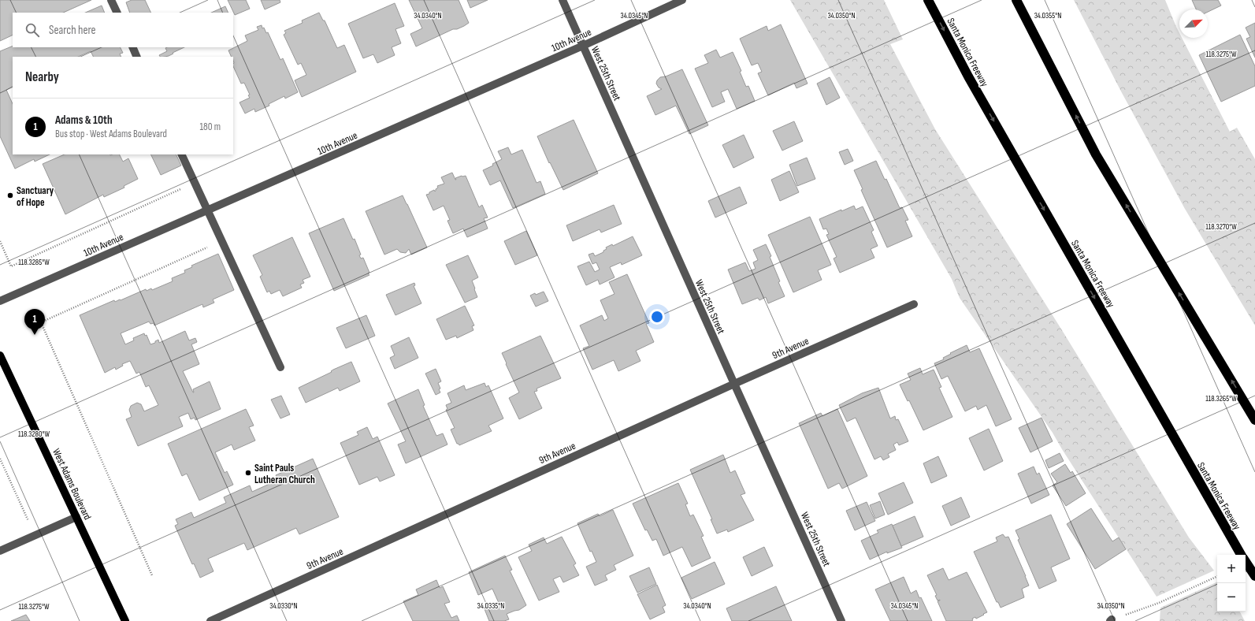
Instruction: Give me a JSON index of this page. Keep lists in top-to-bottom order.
{
  "streets": {
    "highway": ["Santa Monica Freeway"],
    "main road": ["West Adams Boulevard"],
    "street": ["10th Avenue", "West 25th Street", "9th Avenue"]
  },
  "crossings": [
    ["10th Avenue", "West 25th Street"],
    ["West 25th Street", "9th Avenue"]
  ],
  "places": ["Sanctuary of Hope", "Saint Pauls Lutheran Church"],
  "north": "top right",
  "page": {
    "search": "Search here",
    "heading": "Nearby",
    "list": [
      {
        "mark": "1",
        "name": "Adams & 10th",
        "note": "Bus stop · West Adams Boulevard",
        "value": "180 m"
      }
    ],
    "pins": "1",
    "map_buttons": ["+", "−"]
  },
  "coordinates": [
    "34.0340°N",
    "34.0345°N",
    "34.0350°N",
    "34.0355°N",
    "118.3275°W",
    "118.3270°W",
    "118.3285°W",
    "118.3265°W",
    "118.3280°W",
    "34.0330°N",
    "34.0335°N"
  ]
}
